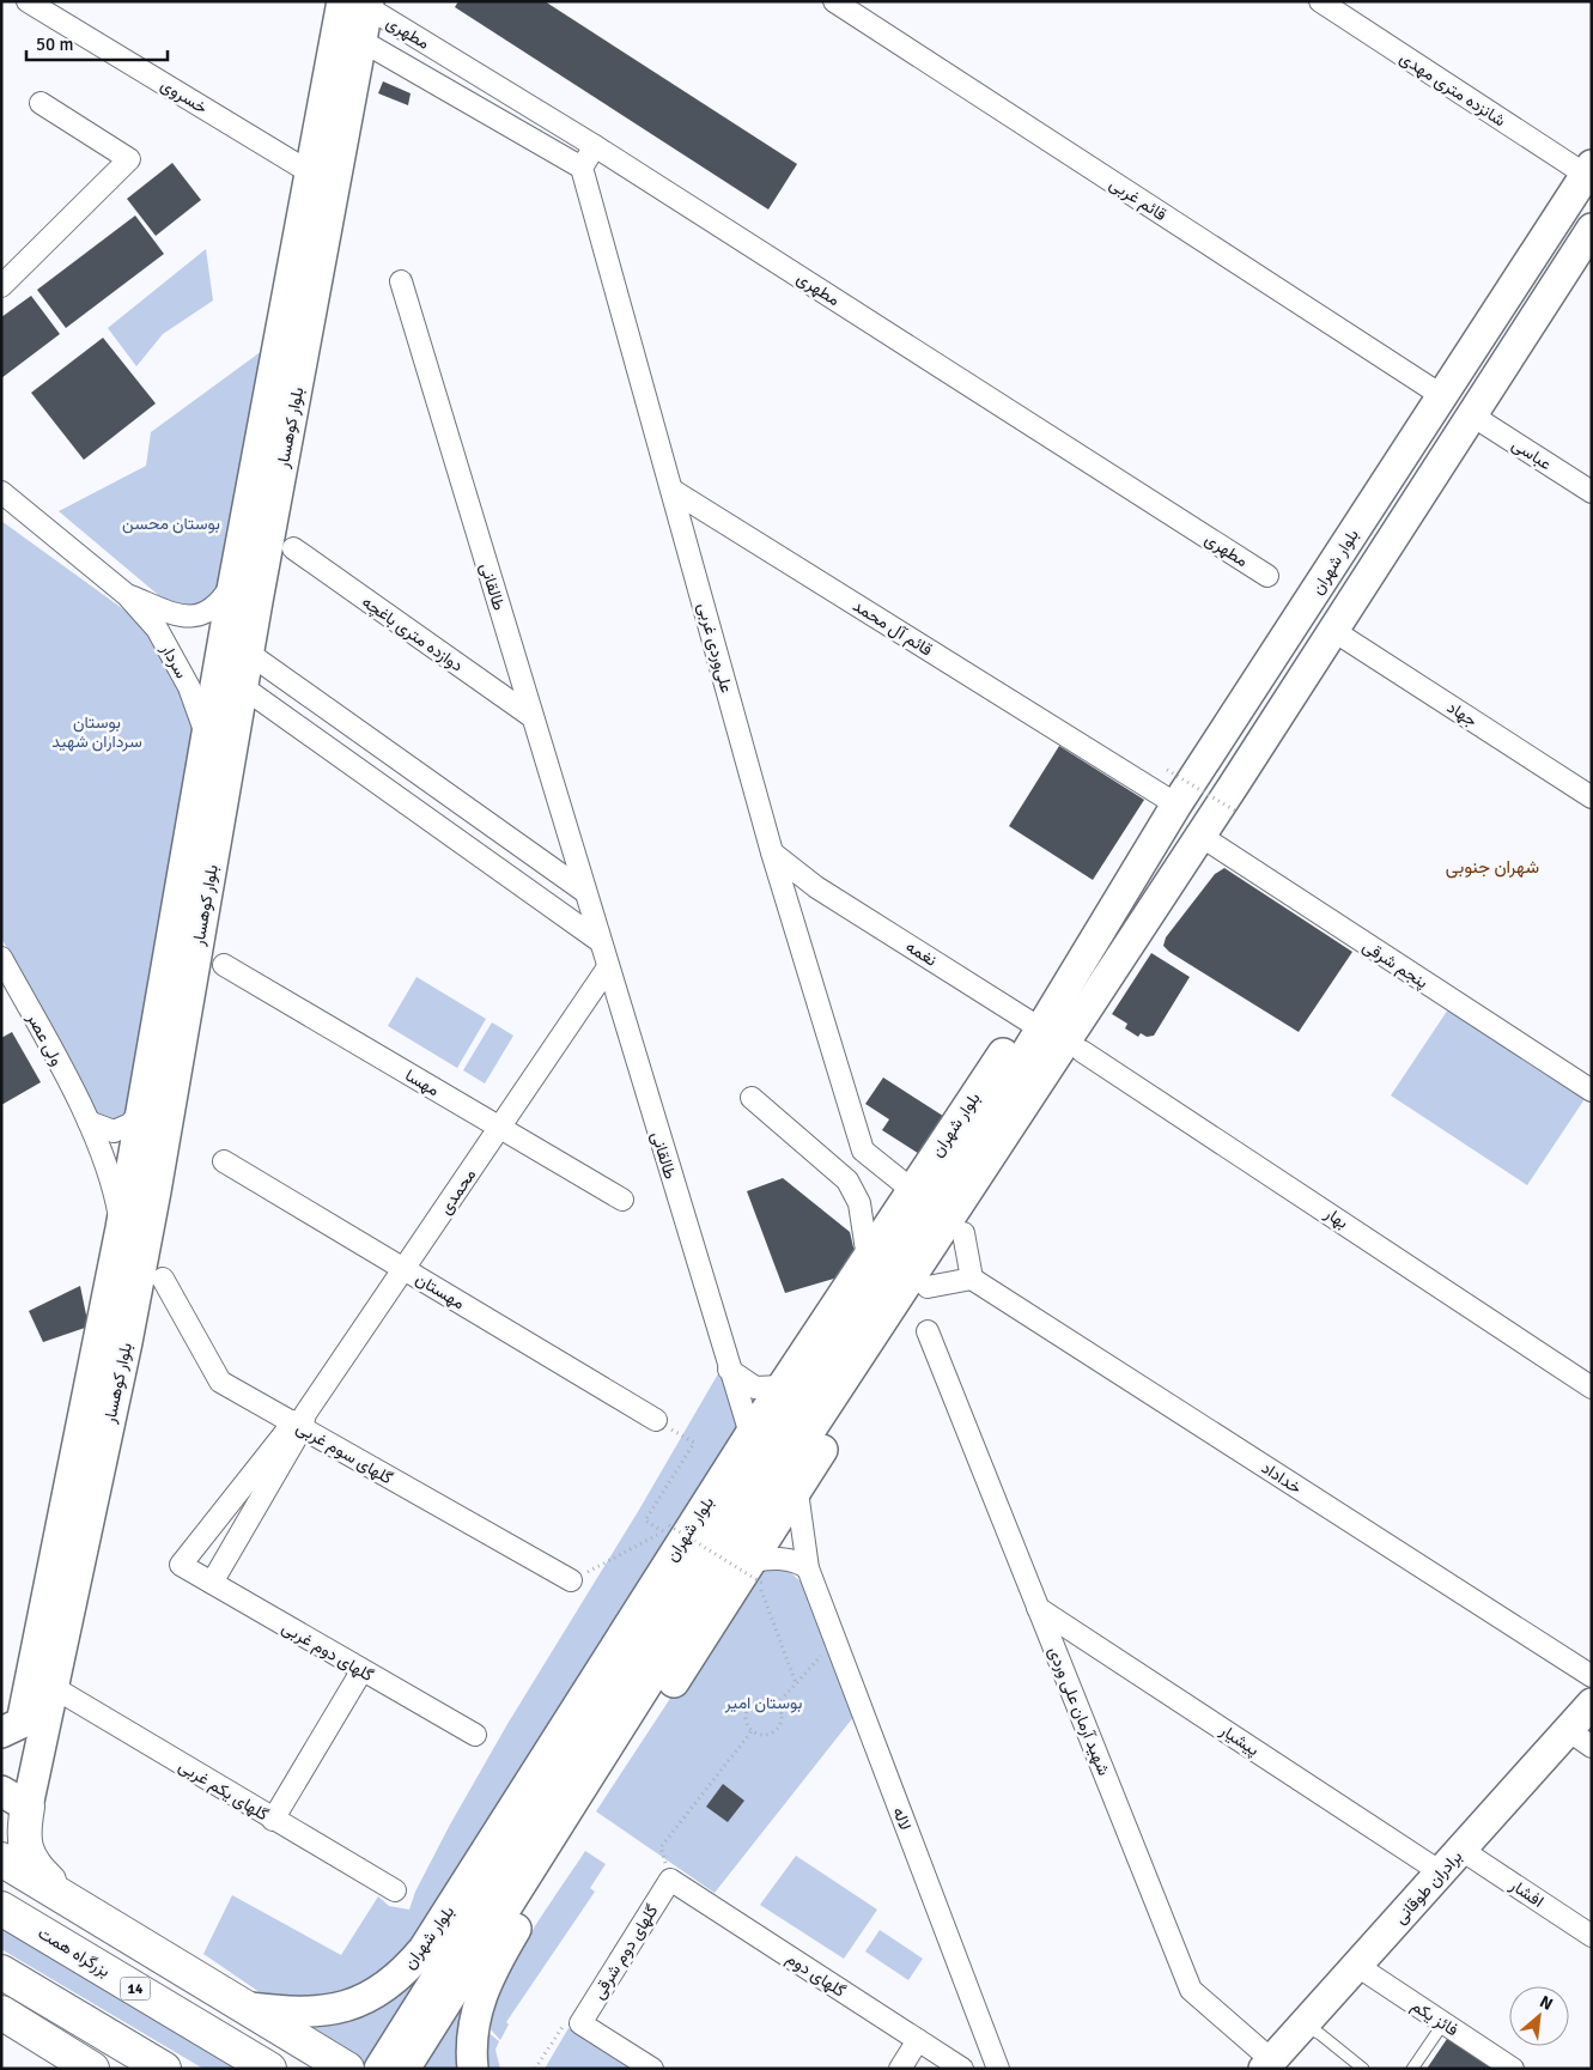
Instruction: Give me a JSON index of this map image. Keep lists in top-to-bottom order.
{
  "streets": {
    "highway": ["بزرگراه همت", "14"],
    "main road": ["بلوار کوهسار", "بلوار شهران", "برادران طوقانی"],
    "street": [
      "مطهری",
      "شانزده متری مهدی",
      "خسروی",
      "قائم غربی",
      "عباسی",
      "طالقانی",
      "قائم آل محمد",
      "دوازده متری باغچه",
      "علی‌وردی غربی",
      "سردار",
      "جهاد",
      "نغمه",
      "پنجم شرقی",
      "ولی عصر",
      "مهسا",
      "محمدی",
      "بهار",
      "مهستان",
      "گلهای سوم غربی",
      "خداداد",
      "گلهای دوم غربی",
      "شهید آرمان علی وردی",
      "پیشیار",
      "گلهای یکم غربی",
      "لاله",
      "افشار",
      "گلهای دوم شرقی",
      "گلهای دوم",
      "فائز یکم"
    ]
  },
  "crossings": [
    ["مطهری", "بلوار کوهسار"],
    ["مطهری", "علی‌وردی غربی"],
    ["شانزده متری مهدی", "بلوار شهران"],
    ["خسروی", "بلوار کوهسار"],
    ["قائم غربی", "بلوار شهران"],
    ["بلوار کوهسار", "سردار"],
    ["بلوار کوهسار", "ولی عصر"],
    ["بلوار کوهسار", "گلهای یکم غربی"],
    ["بلوار شهران", "طالقانی"],
    ["بلوار شهران", "قائم آل محمد"],
    ["بلوار شهران", "نغمه"],
    ["طالقانی", "دوازده متری باغچه"],
    ["طالقانی", "محمدی"],
    ["قائم آل محمد", "علی‌وردی غربی"],
    ["علی‌وردی غربی", "نغمه"],
    ["مهسا", "محمدی"],
    ["محمدی", "مهستان"],
    ["محمدی", "گلهای سوم غربی"],
    ["محمدی", "گلهای دوم غربی"],
    ["گلهای سوم غربی", "گلهای دوم غربی"],
    ["شهید آرمان علی وردی", "پیشیار"],
    ["شهید آرمان علی وردی", "برادران طوقانی"],
    ["پیشیار", "برادران طوقانی"],
    ["برادران طوقانی", "افشار"],
    ["برادران طوقانی", "فائز یکم"],
    ["گلهای دوم شرقی", "گلهای دوم"]
  ],
  "districts": ["شهران جنوبی"],
  "parks": ["بوستان محسن", "بوستان سرداران شهید", "بوستان امیر"],
  "scale_bar": "50 m",
  "north": "top right"
}
